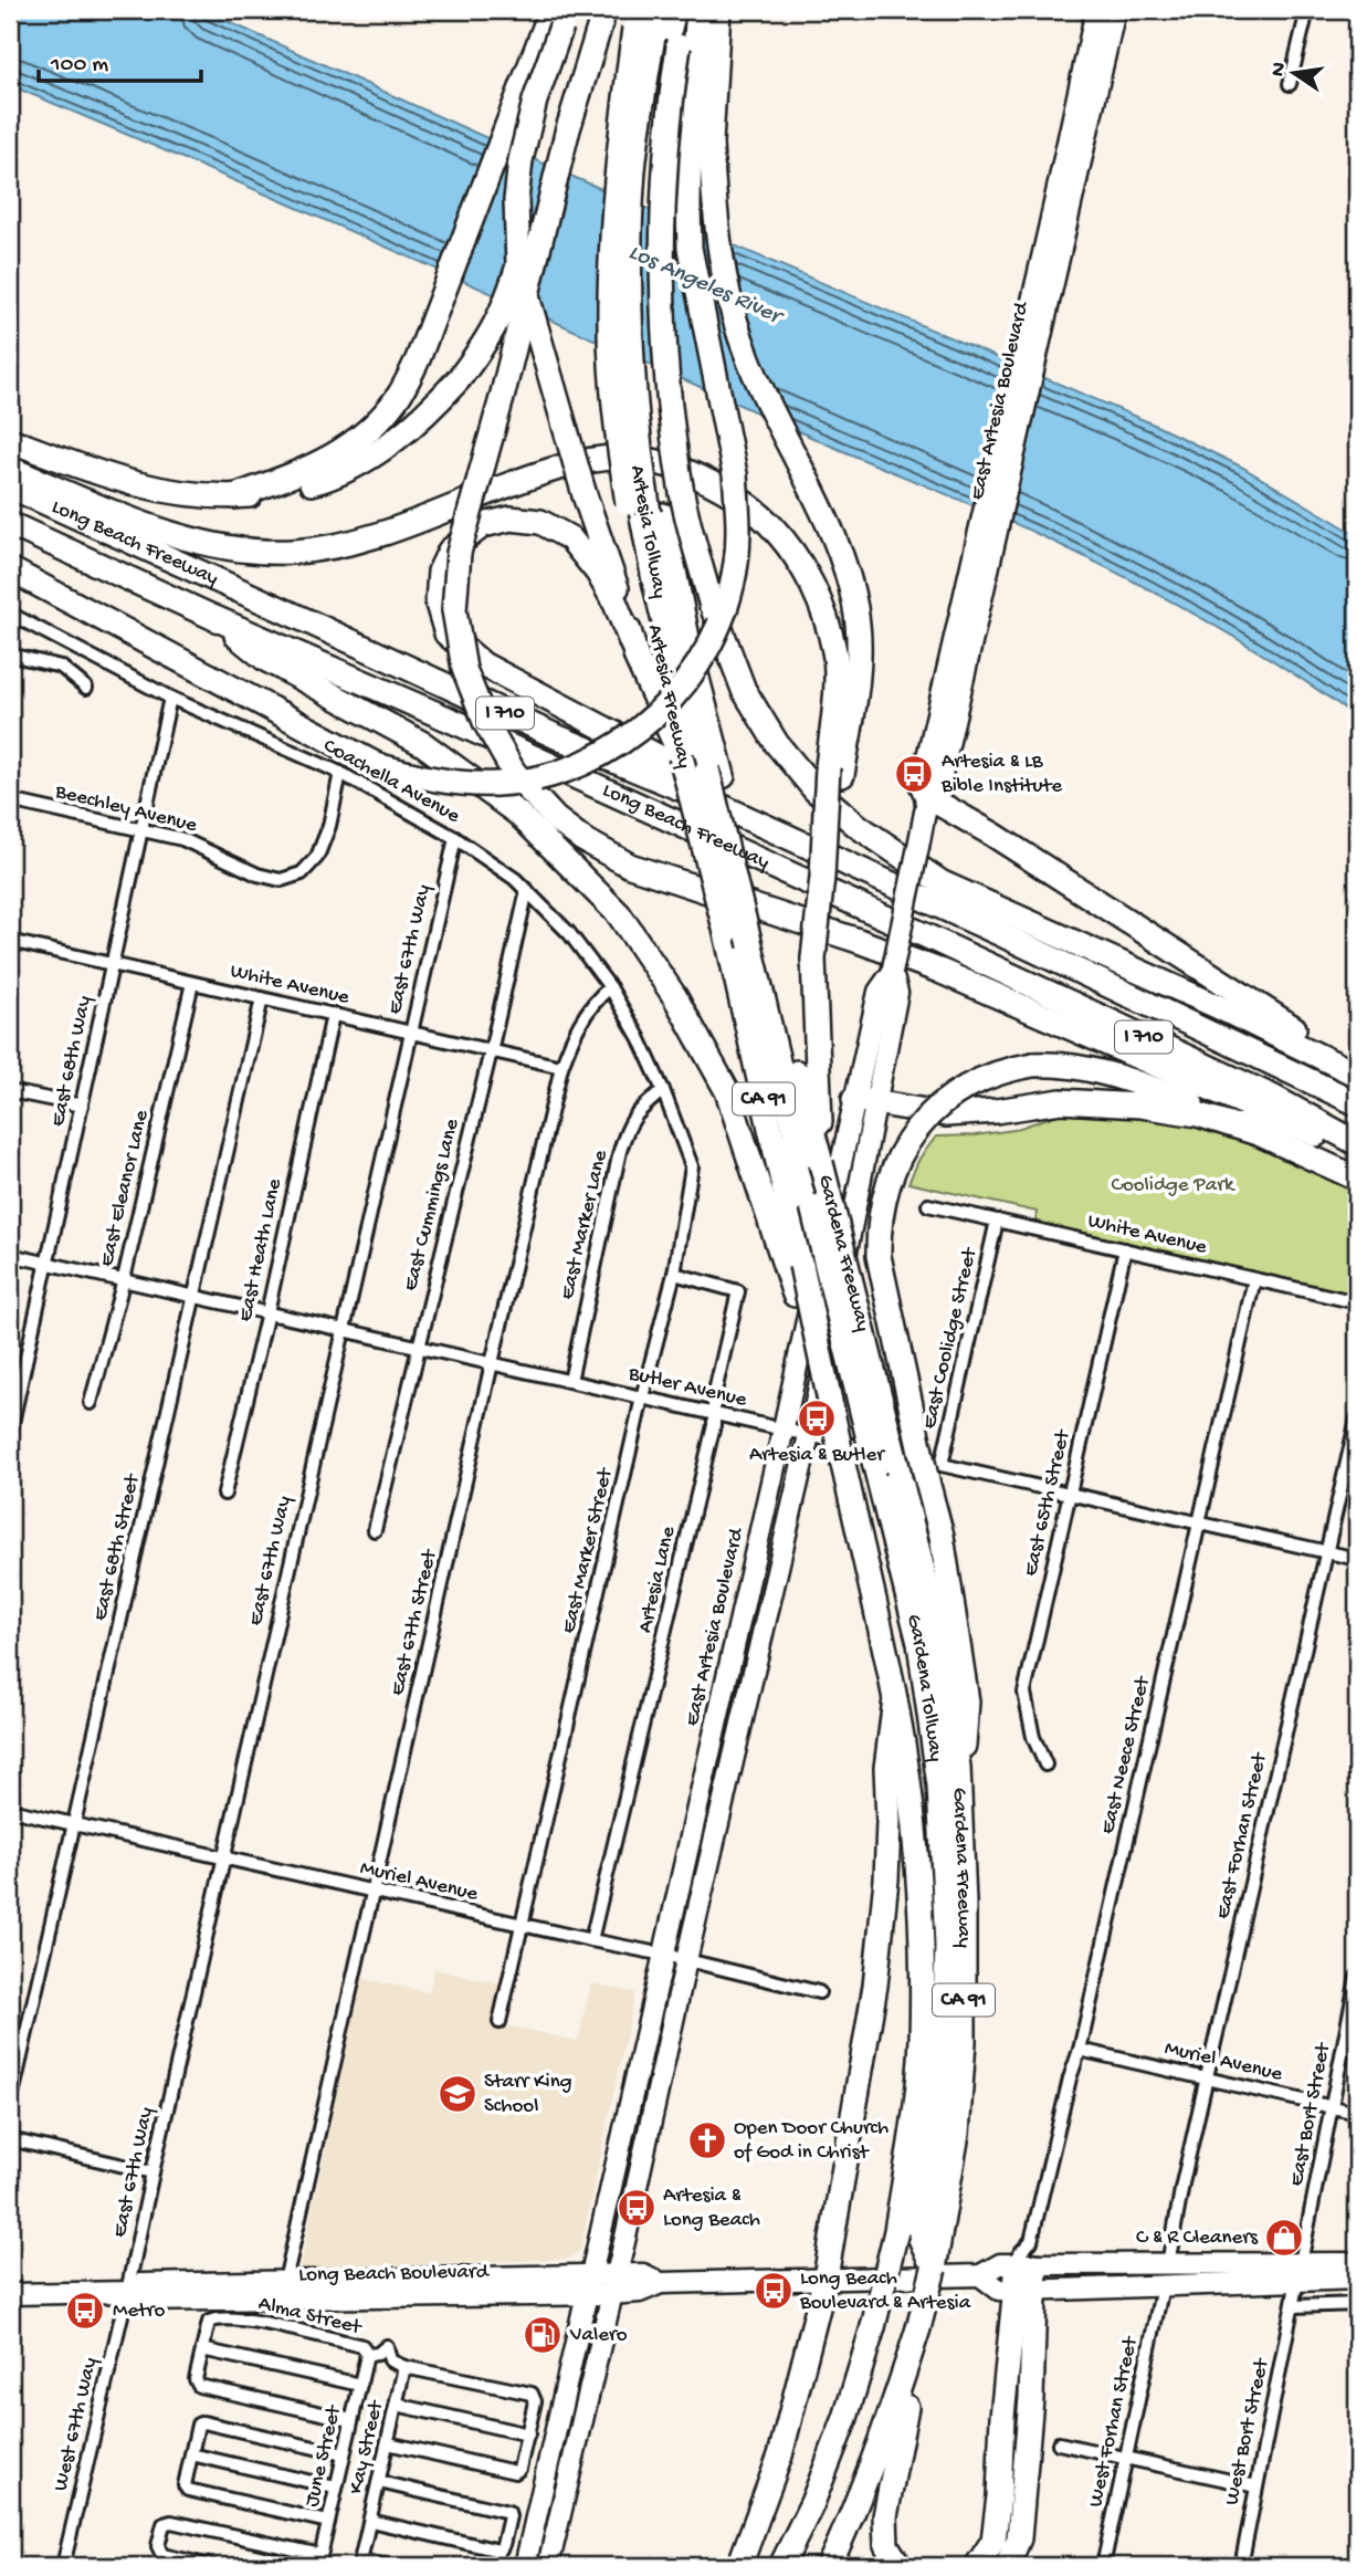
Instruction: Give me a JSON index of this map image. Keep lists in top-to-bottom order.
{
  "streets": {
    "highway": [
      "Long Beach Freeway",
      "Artesia Freeway",
      "I 710",
      "CA 91",
      "Gardena Freeway",
      "Gardena Tollway"
    ],
    "main road": ["East Artesia Boulevard", "Long Beach Boulevard"],
    "street": [
      "Coachella Avenue",
      "Beechley Avenue",
      "East 67th Way",
      "White Avenue",
      "East 68th Way",
      "East Eleanor Lane",
      "East Cummings Lane",
      "East Marker Lane",
      "East Heath Lane",
      "East Coolidge Street",
      "Butler Avenue",
      "East 65th Street",
      "East 68th Street",
      "East Marker Street",
      "Artesia Lane",
      "East 67th Street",
      "East Neece Street",
      "East Forhan Street",
      "Muriel Avenue",
      "East Bort Street",
      "Alma Street",
      "West Forhan Street",
      "West 67th Way",
      "West Bort Street",
      "Kay Street",
      "June Street"
    ]
  },
  "crossings": [
    ["East Artesia Boulevard", "Butler Avenue"],
    ["East Artesia Boulevard", "Muriel Avenue"],
    ["East Artesia Boulevard", "Long Beach Boulevard"],
    ["Artesia Freeway", "Gardena Freeway"],
    ["Artesia Freeway", "Gardena Tollway"],
    ["Coachella Avenue", "Beechley Avenue"],
    ["Coachella Avenue", "East 67th Way"],
    ["Coachella Avenue", "East 68th Way"],
    ["Coachella Avenue", "East Cummings Lane"],
    ["Coachella Avenue", "East Marker Lane"],
    ["Coachella Avenue", "East Marker Street"],
    ["Coachella Avenue", "East 67th Street"],
    ["Beechley Avenue", "East 68th Way"],
    ["East 67th Way", "White Avenue"],
    ["East 67th Way", "Butler Avenue"],
    ["East 67th Way", "Muriel Avenue"],
    ["East 67th Way", "Long Beach Boulevard"],
    ["East 67th Way", "West 67th Way"],
    ["White Avenue", "East 68th Way"],
    ["White Avenue", "East Eleanor Lane"],
    ["White Avenue", "East Cummings Lane"],
    ["White Avenue", "East Heath Lane"],
    ["White Avenue", "East Coolidge Street"],
    ["White Avenue", "East 65th Street"],
    ["White Avenue", "East 68th Street"],
    ["White Avenue", "East 67th Street"],
    ["White Avenue", "East Neece Street"],
    ["East 68th Way", "Butler Avenue"],
    ["East Eleanor Lane", "Butler Avenue"],
    ["East Cummings Lane", "Butler Avenue"],
    ["East Marker Lane", "Butler Avenue"],
    ["East Marker Lane", "East Marker Street"],
    ["East Heath Lane", "Butler Avenue"],
    ["Gardena Freeway", "Gardena Tollway"],
    ["East Coolidge Street", "Butler Avenue"],
    ["Butler Avenue", "East 65th Street"],
    ["Butler Avenue", "East 68th Street"],
    ["Butler Avenue", "East Marker Street"],
    ["Butler Avenue", "Artesia Lane"],
    ["Butler Avenue", "East 67th Street"],
    ["Butler Avenue", "East Neece Street"],
    ["Butler Avenue", "East Forhan Street"],
    ["East 68th Street", "Muriel Avenue"],
    ["East Marker Street", "Artesia Lane"],
    ["East Marker Street", "Muriel Avenue"],
    ["Artesia Lane", "Muriel Avenue"],
    ["East 67th Street", "Muriel Avenue"],
    ["East 67th Street", "Long Beach Boulevard"],
    ["East Neece Street", "Muriel Avenue"],
    ["East Neece Street", "Long Beach Boulevard"],
    ["East Forhan Street", "Muriel Avenue"],
    ["East Forhan Street", "Long Beach Boulevard"],
    ["Muriel Avenue", "East Bort Street"],
    ["East Bort Street", "Long Beach Boulevard"],
    ["East Bort Street", "West Bort Street"],
    ["Long Beach Boulevard", "West Forhan Street"],
    ["Long Beach Boulevard", "West 67th Way"],
    ["Alma Street", "Kay Street"],
    ["Alma Street", "June Street"]
  ],
  "water": ["Los Angeles River"],
  "parks": ["Coolidge Park"],
  "places": {
    "bus stop": [
      "Artesia & LB Bible Institute",
      "Artesia & Butler",
      "Artesia & Long Beach",
      "Long Beach Boulevard & Artesia",
      "Metro"
    ],
    "school or university": ["Starr King School"],
    "church": ["Open Door Church of God in Christ"],
    "shop": ["C & R Cleaners"],
    "fuel station": ["Valero"]
  },
  "scale_bar": "100 m",
  "north": "left"
}
